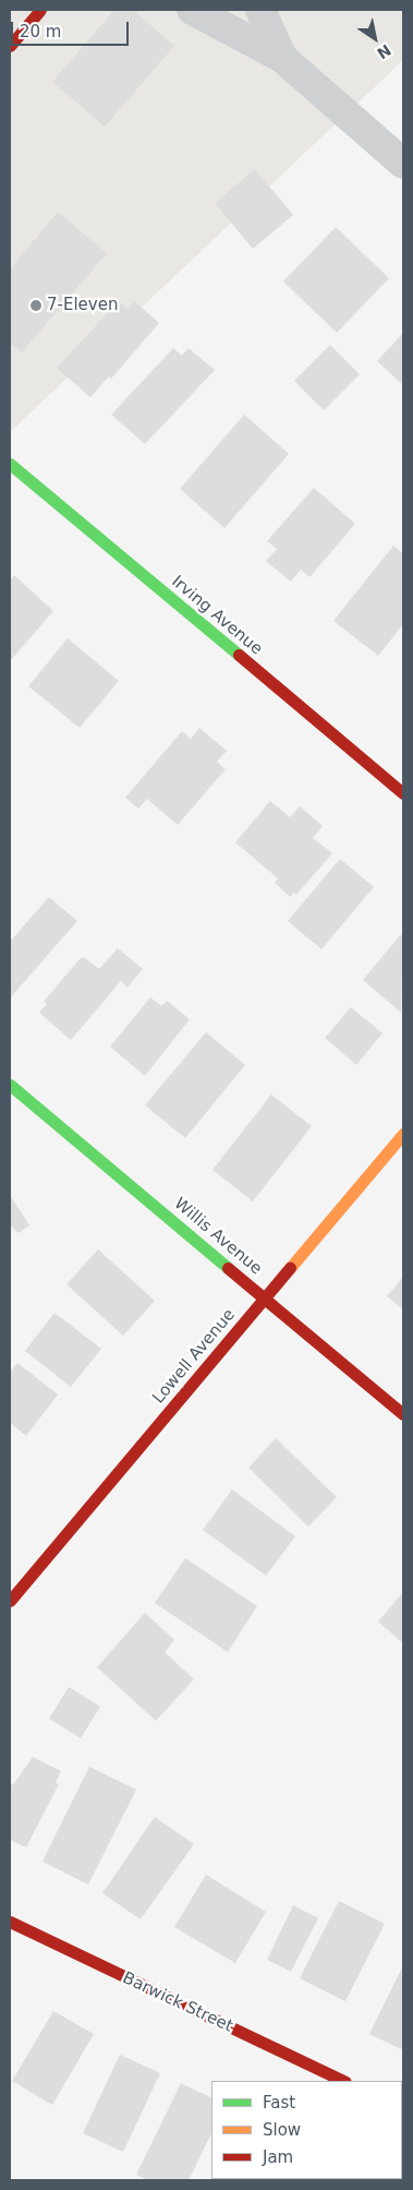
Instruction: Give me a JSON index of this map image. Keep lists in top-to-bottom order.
{
  "streets": {
    "street": [
      "Irving Avenue",
      "Willis Avenue",
      "Lowell Avenue",
      "Barwick Street"
    ]
  },
  "crossings": [
    ["Willis Avenue", "Lowell Avenue"]
  ],
  "places": ["7-Eleven"],
  "legend": ["Fast", "Slow", "Jam"],
  "scale_bar": "20 m",
  "north": "bottom right"
}
